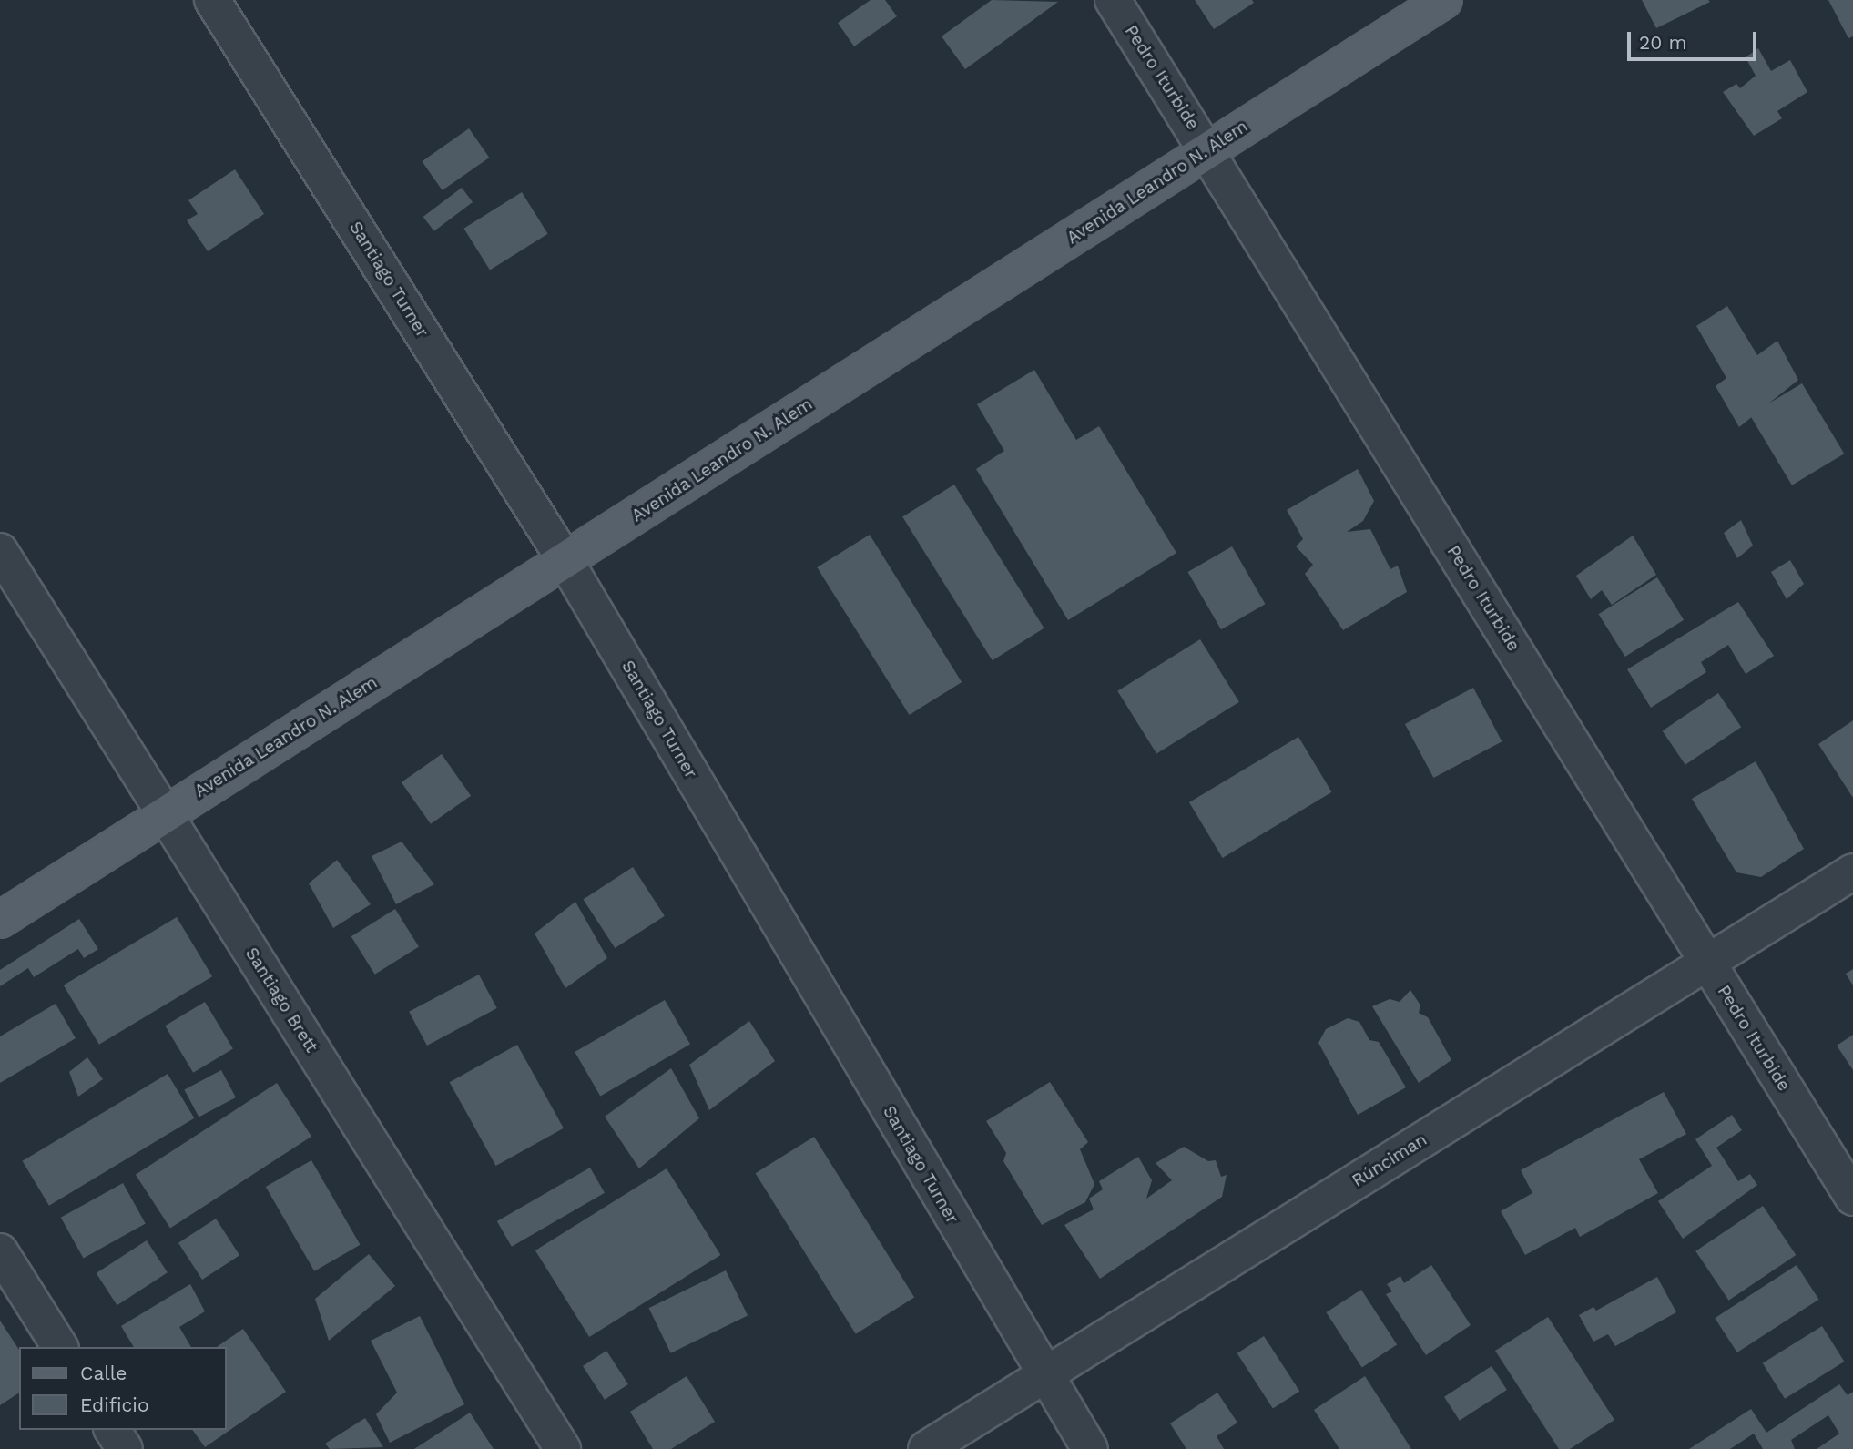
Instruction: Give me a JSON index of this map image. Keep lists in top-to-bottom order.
{
  "streets": {
    "main road": ["Avenida Leandro N. Alem"],
    "street": [
      "Pedro Iturbide",
      "Santiago Turner",
      "Santiago Brett",
      "Rúnciman"
    ]
  },
  "crossings": [
    ["Pedro Iturbide", "Avenida Leandro N. Alem"],
    ["Pedro Iturbide", "Rúnciman"],
    ["Avenida Leandro N. Alem", "Santiago Turner"],
    ["Avenida Leandro N. Alem", "Santiago Brett"],
    ["Santiago Turner", "Rúnciman"]
  ],
  "legend": ["Calle", "Edificio"],
  "scale_bar": "20 m"
}
